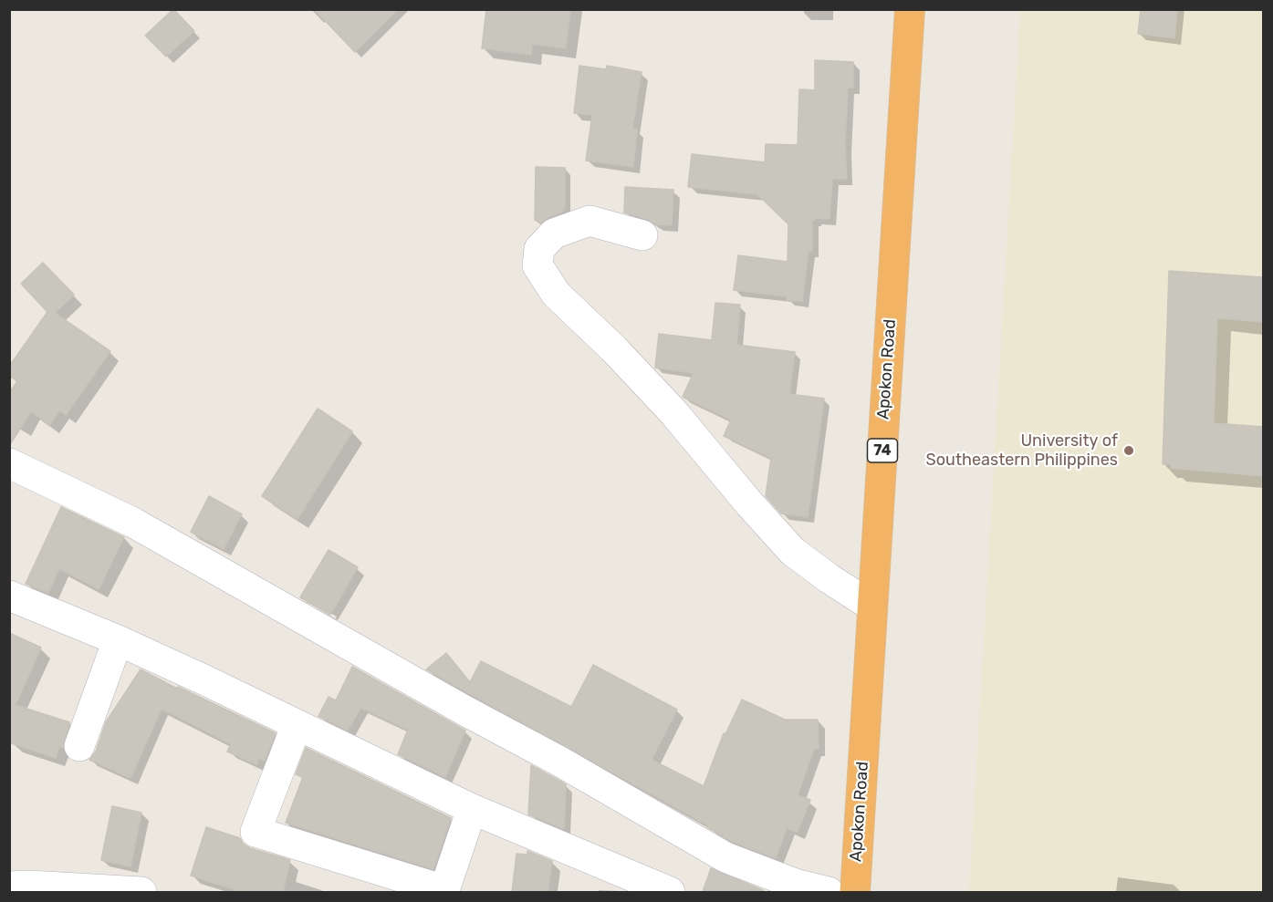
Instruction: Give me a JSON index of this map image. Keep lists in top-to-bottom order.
{
  "streets": {
    "highway": ["Apokon Road", "74"]
  },
  "places": ["University of Southeastern Philippines"]
}
